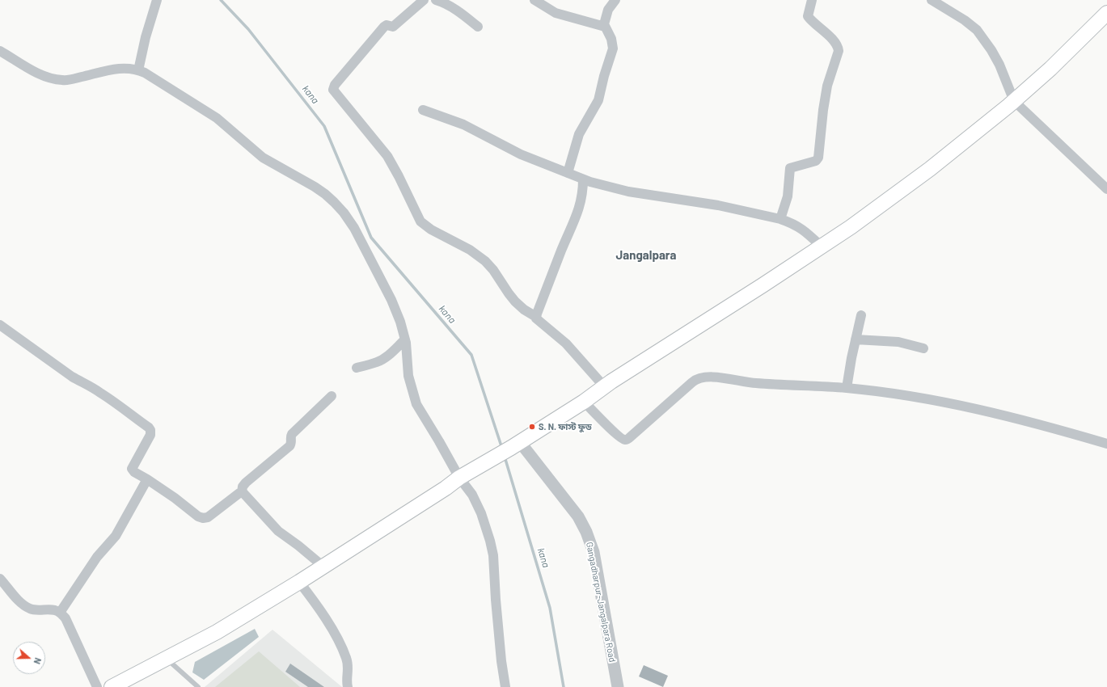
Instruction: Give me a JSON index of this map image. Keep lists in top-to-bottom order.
{
  "streets": {
    "street": ["Gangadharpur-Jangalpara Road"]
  },
  "districts": ["Jangalpara"],
  "water": ["kana"],
  "places": ["S. N. ফাস্ট ফুড"],
  "north": "right"
}
